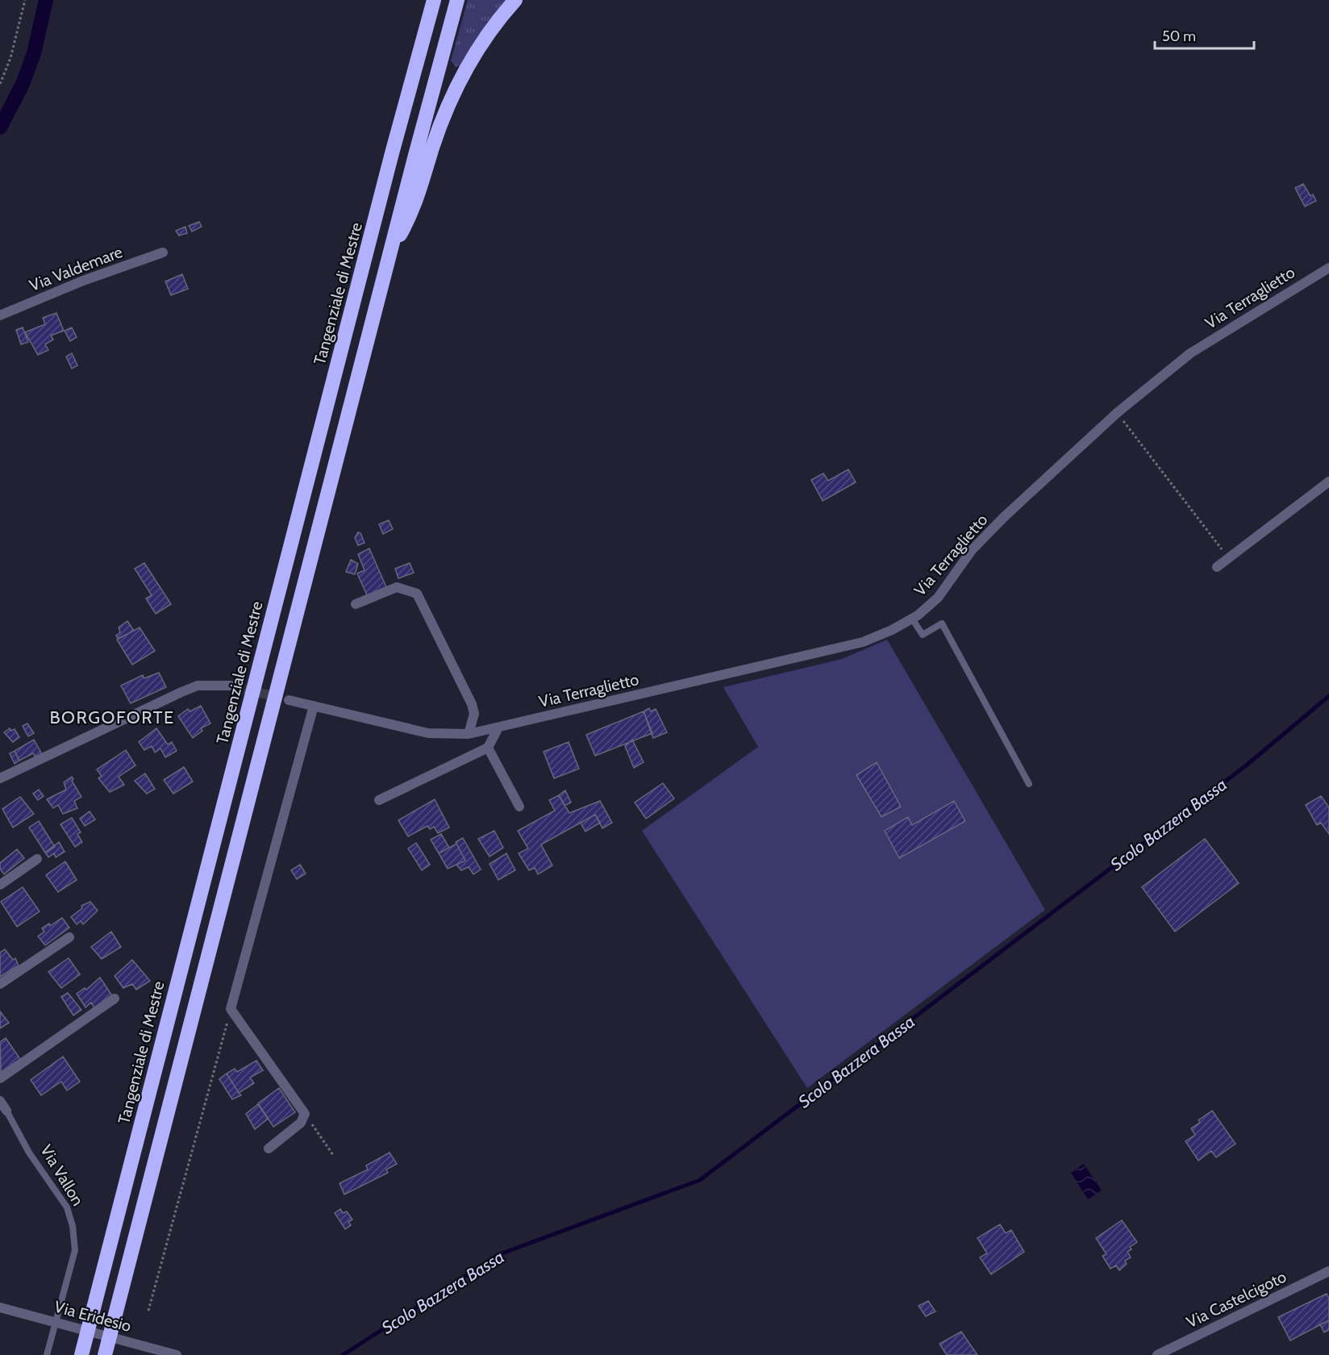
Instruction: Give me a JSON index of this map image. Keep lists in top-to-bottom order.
{
  "streets": {
    "highway": ["Tangenziale di Mestre"],
    "street": [
      "Via Valdemare",
      "Via Terraglietto",
      "Via Vallon",
      "Via Castelcigoto",
      "Via Eridesio"
    ]
  },
  "districts": ["BORGOFORTE"],
  "water": ["Scolo Bazzera Bassa"],
  "scale_bar": "50 m"
}
